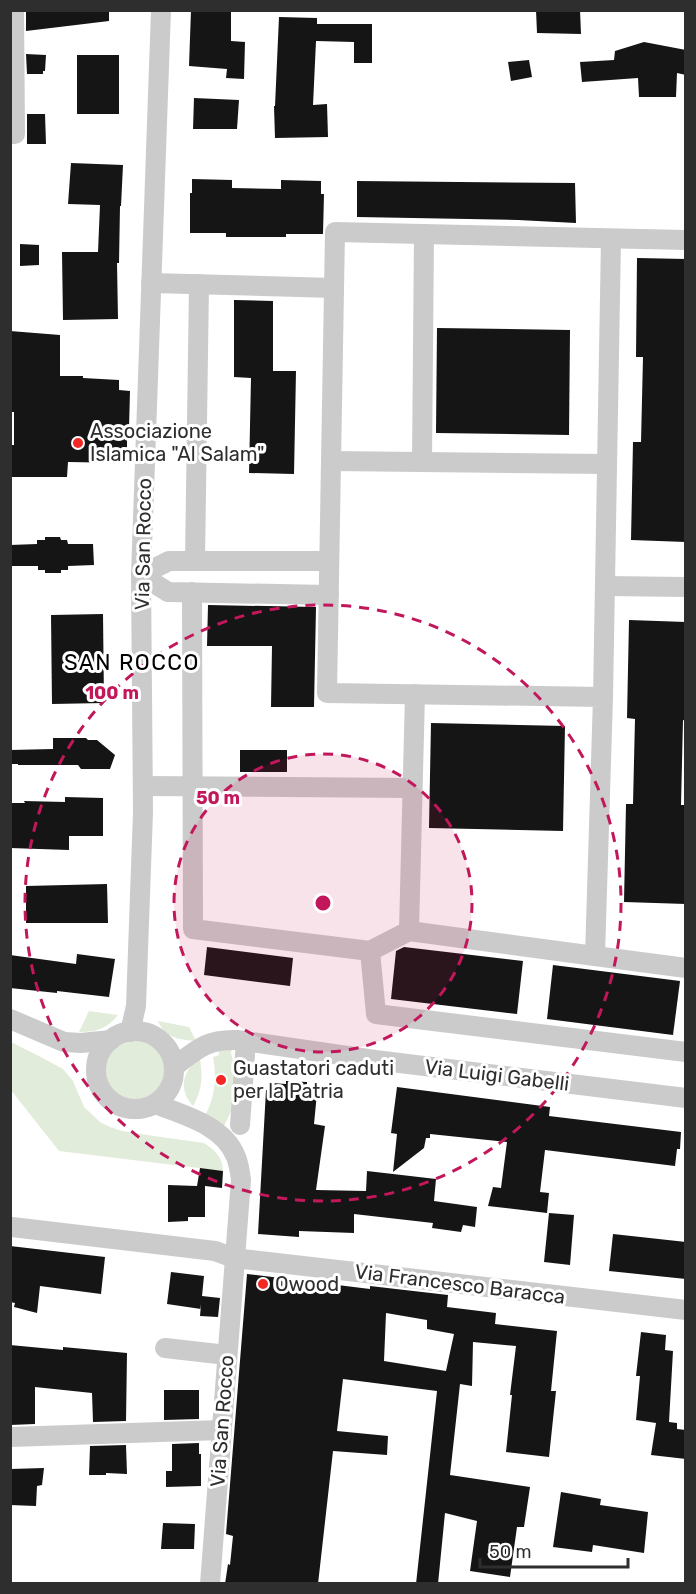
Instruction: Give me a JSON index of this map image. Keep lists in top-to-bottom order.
{
  "streets": {
    "street": ["Via San Rocco", "Via Luigi Gabelli", "Via Francesco Baracca"]
  },
  "crossings": [
    ["Via San Rocco", "Via Luigi Gabelli"],
    ["Via San Rocco", "Via Francesco Baracca"]
  ],
  "districts": ["SAN ROCCO"],
  "places": ["Associazione Islamica \"Al Salam\"", "Guastatori caduti per la Patria", "Owood"],
  "scale_bar": "50 m",
  "rings": ["100 m", "50 m"]
}
